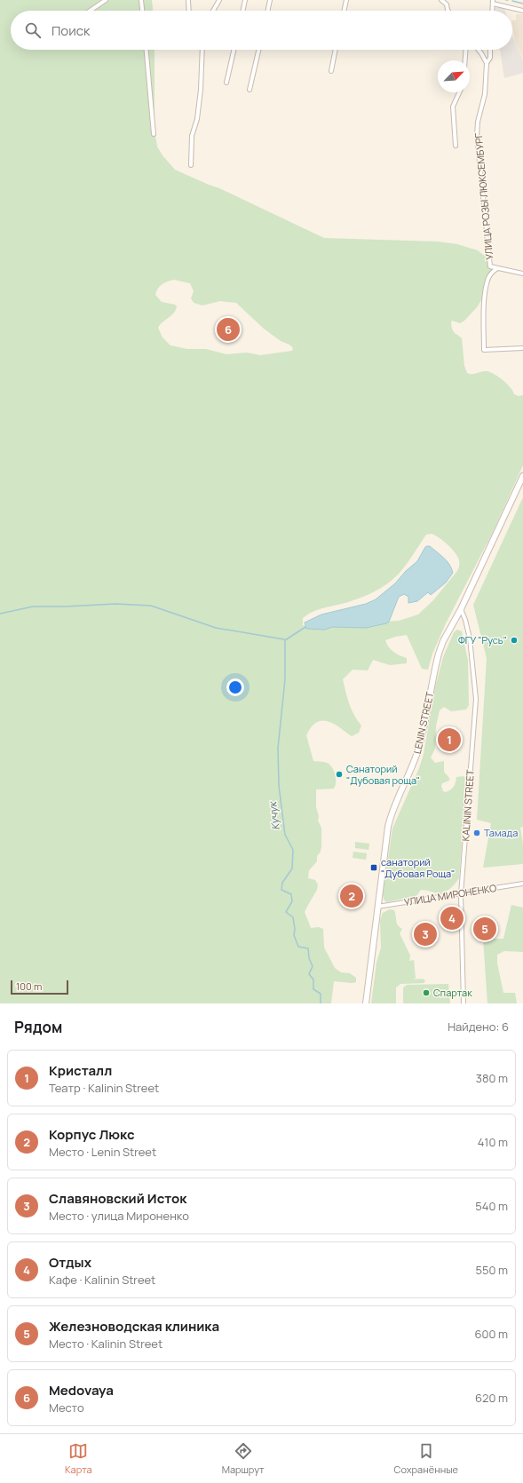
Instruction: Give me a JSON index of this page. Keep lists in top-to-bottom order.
{
  "streets": {
    "main road": ["LENIN STREET"],
    "street": ["УЛИЦА РОЗЫ ЛЮКСЕМБУРГ", "KALININ STREET", "УЛИЦА МИРОНЕНКО"]
  },
  "crossings": [
    ["LENIN STREET", "KALININ STREET"],
    ["LENIN STREET", "УЛИЦА МИРОНЕНКО"],
    ["KALININ STREET", "УЛИЦА МИРОНЕНКО"]
  ],
  "water": ["Кучук"],
  "places": {
    "other": [
      "ФГУ \"Русь\"",
      "Санаторий \"Дубовая роща\"",
      "Тамада",
      "Спартак"
    ],
    "transit": ["санаторий \"Дубовая Роща\""]
  },
  "scale_bar": "100 m",
  "north": "top right",
  "page": {
    "search": "Поиск",
    "pins": [
      "6",
      "1",
      "2",
      "4",
      "5",
      "3"
    ],
    "scale": "100 m",
    "heading": ["Рядом", "Найдено: 6"],
    "list": [
      {
        "mark": "1",
        "name": "Кристалл",
        "note": "Театр · Kalinin Street",
        "value": "380 m"
      },
      {
        "mark": "2",
        "name": "Корпус Люкс",
        "note": "Место · Lenin Street",
        "value": "410 m"
      },
      {
        "mark": "3",
        "name": "Славяновский Исток",
        "note": "Место · улица Мироненко",
        "value": "540 m"
      },
      {
        "mark": "4",
        "name": "Отдых",
        "note": "Кафе · Kalinin Street",
        "value": "550 m"
      },
      {
        "mark": "5",
        "name": "Железноводская клиника",
        "note": "Место · Kalinin Street",
        "value": "600 m"
      },
      {
        "mark": "6",
        "name": "Medovaya",
        "note": "Место",
        "value": "620 m"
      }
    ],
    "nav": ["Карта", "Маршрут", "Сохранённые"]
  }
}
